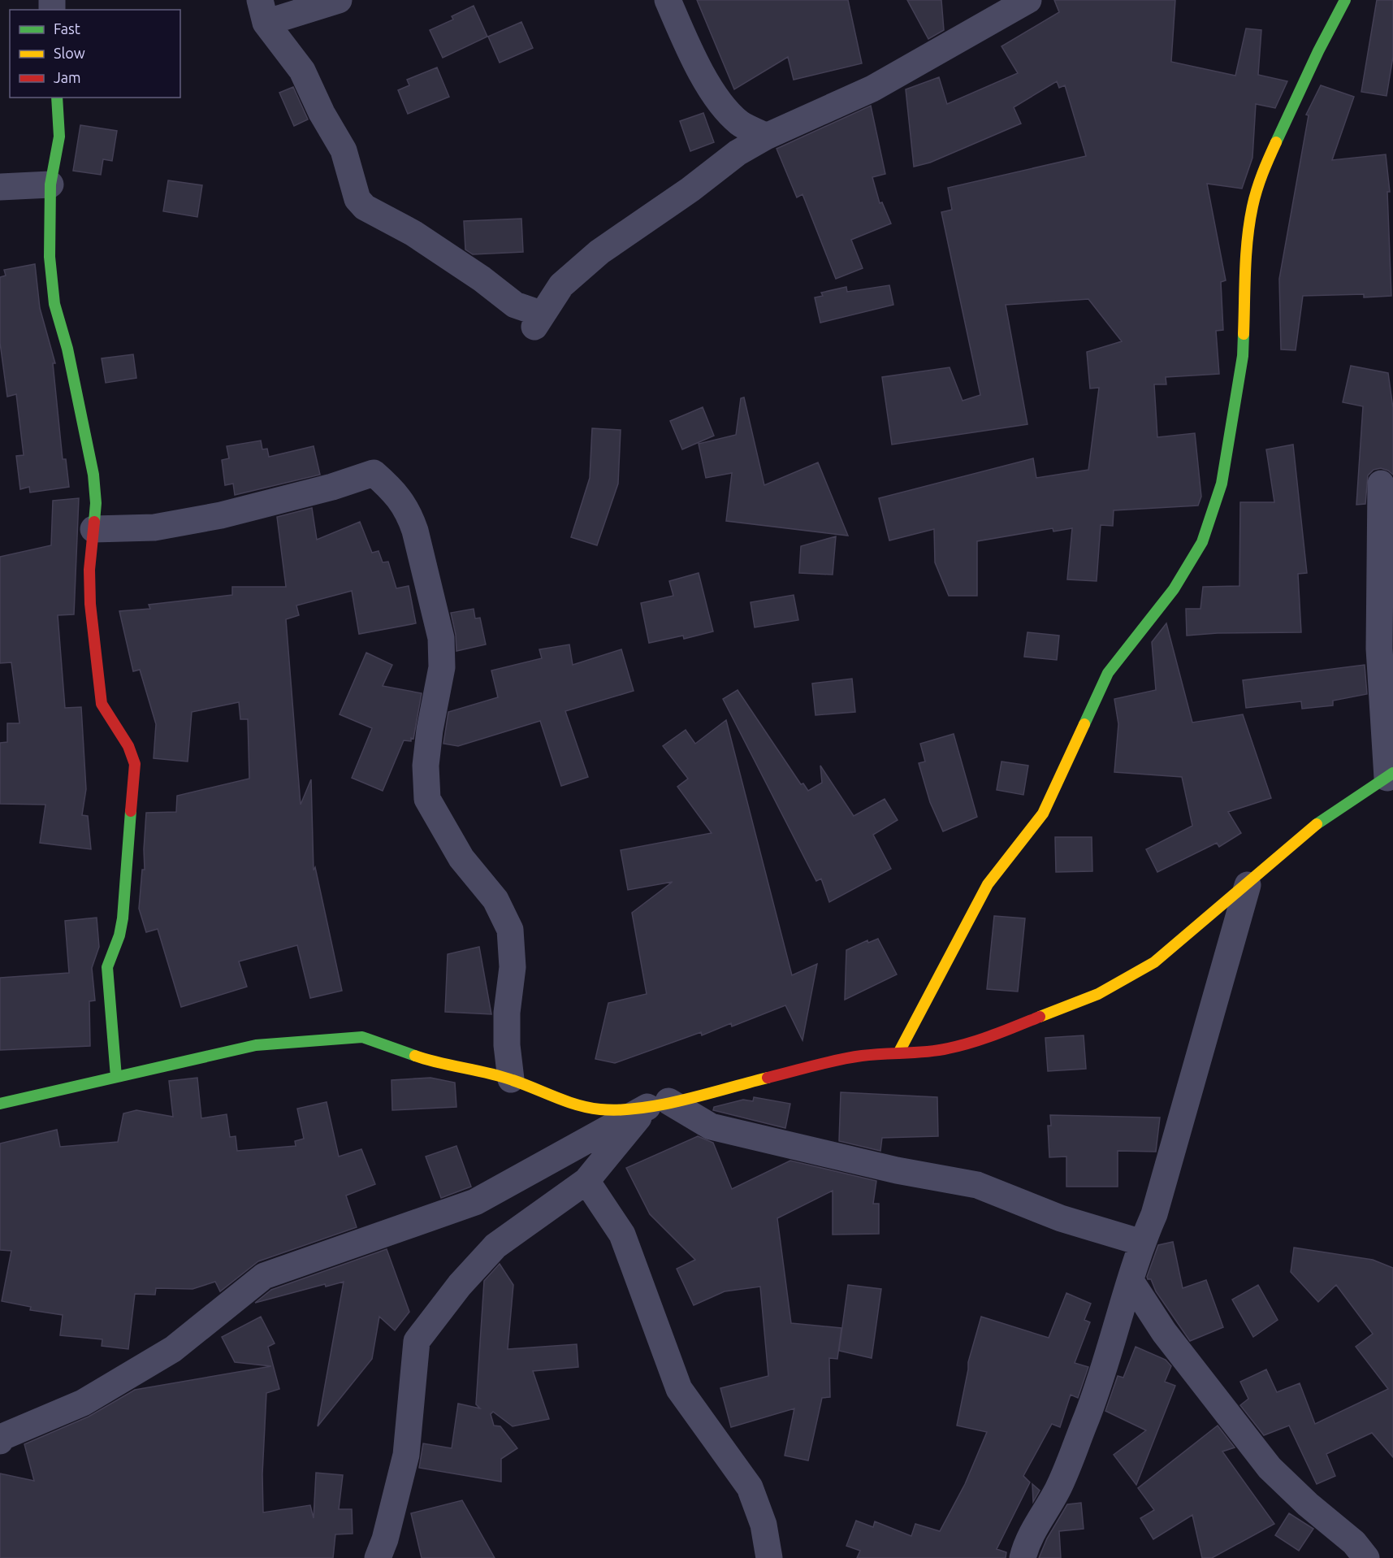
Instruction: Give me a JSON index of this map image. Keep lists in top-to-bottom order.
{
  "legend": ["Fast", "Slow", "Jam"]
}
